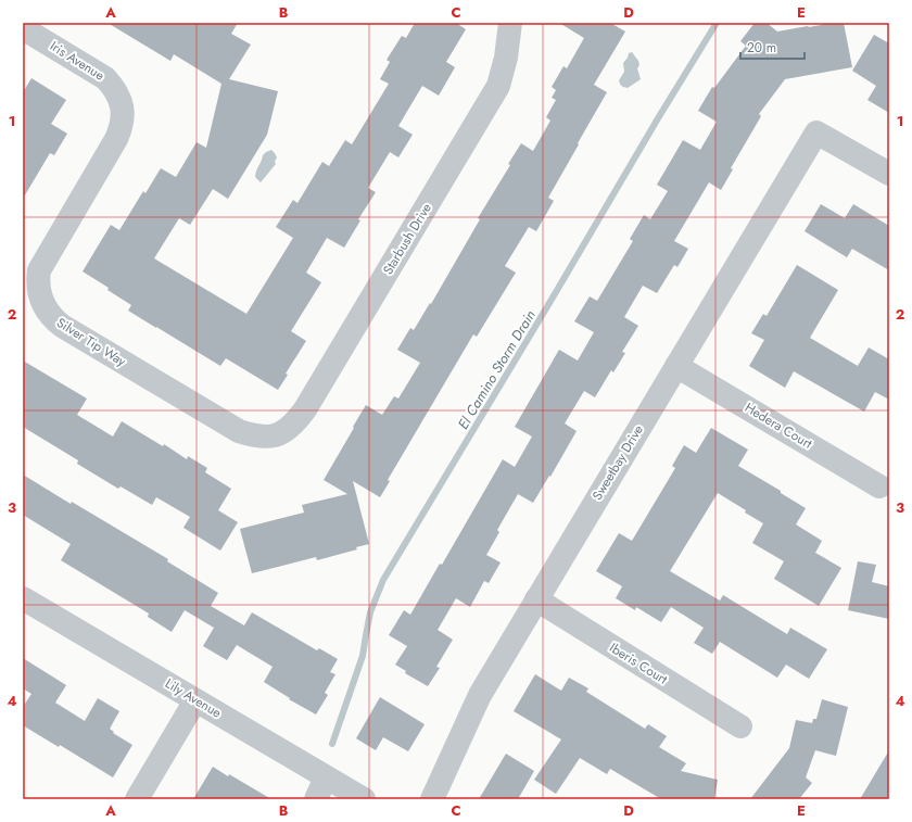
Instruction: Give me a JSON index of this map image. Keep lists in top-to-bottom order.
{
  "streets": {
    "street": [
      "Iris Avenue",
      "Starbush Drive",
      "Silver Tip Way",
      "Hedera Court",
      "Sweetbay Drive",
      "Iberis Court",
      "Lily Avenue"
    ]
  },
  "crossings": [
    ["Iris Avenue", "Silver Tip Way"],
    ["Starbush Drive", "Silver Tip Way"],
    ["Hedera Court", "Sweetbay Drive"],
    ["Sweetbay Drive", "Iberis Court"]
  ],
  "water": ["El Camino Storm Drain"],
  "scale_bar": "20 m",
  "grid": {
    "columns": [
      "A",
      "B",
      "C",
      "D",
      "E"
    ],
    "rows": [
      "1",
      "2",
      "3",
      "4"
    ]
  }
}
